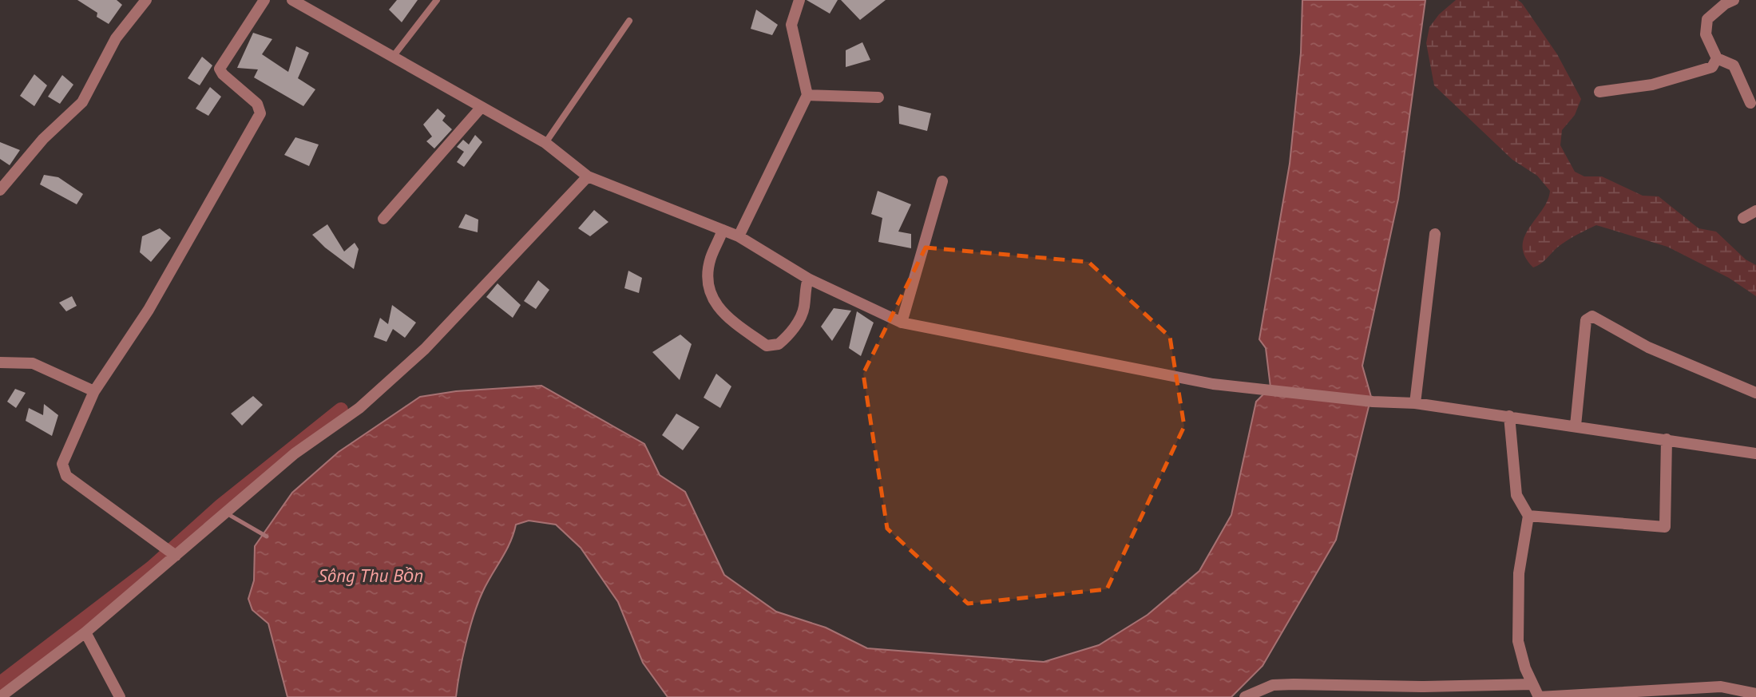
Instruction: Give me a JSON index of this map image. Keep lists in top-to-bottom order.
{
  "water": ["Sông Thu Bồn"]
}
